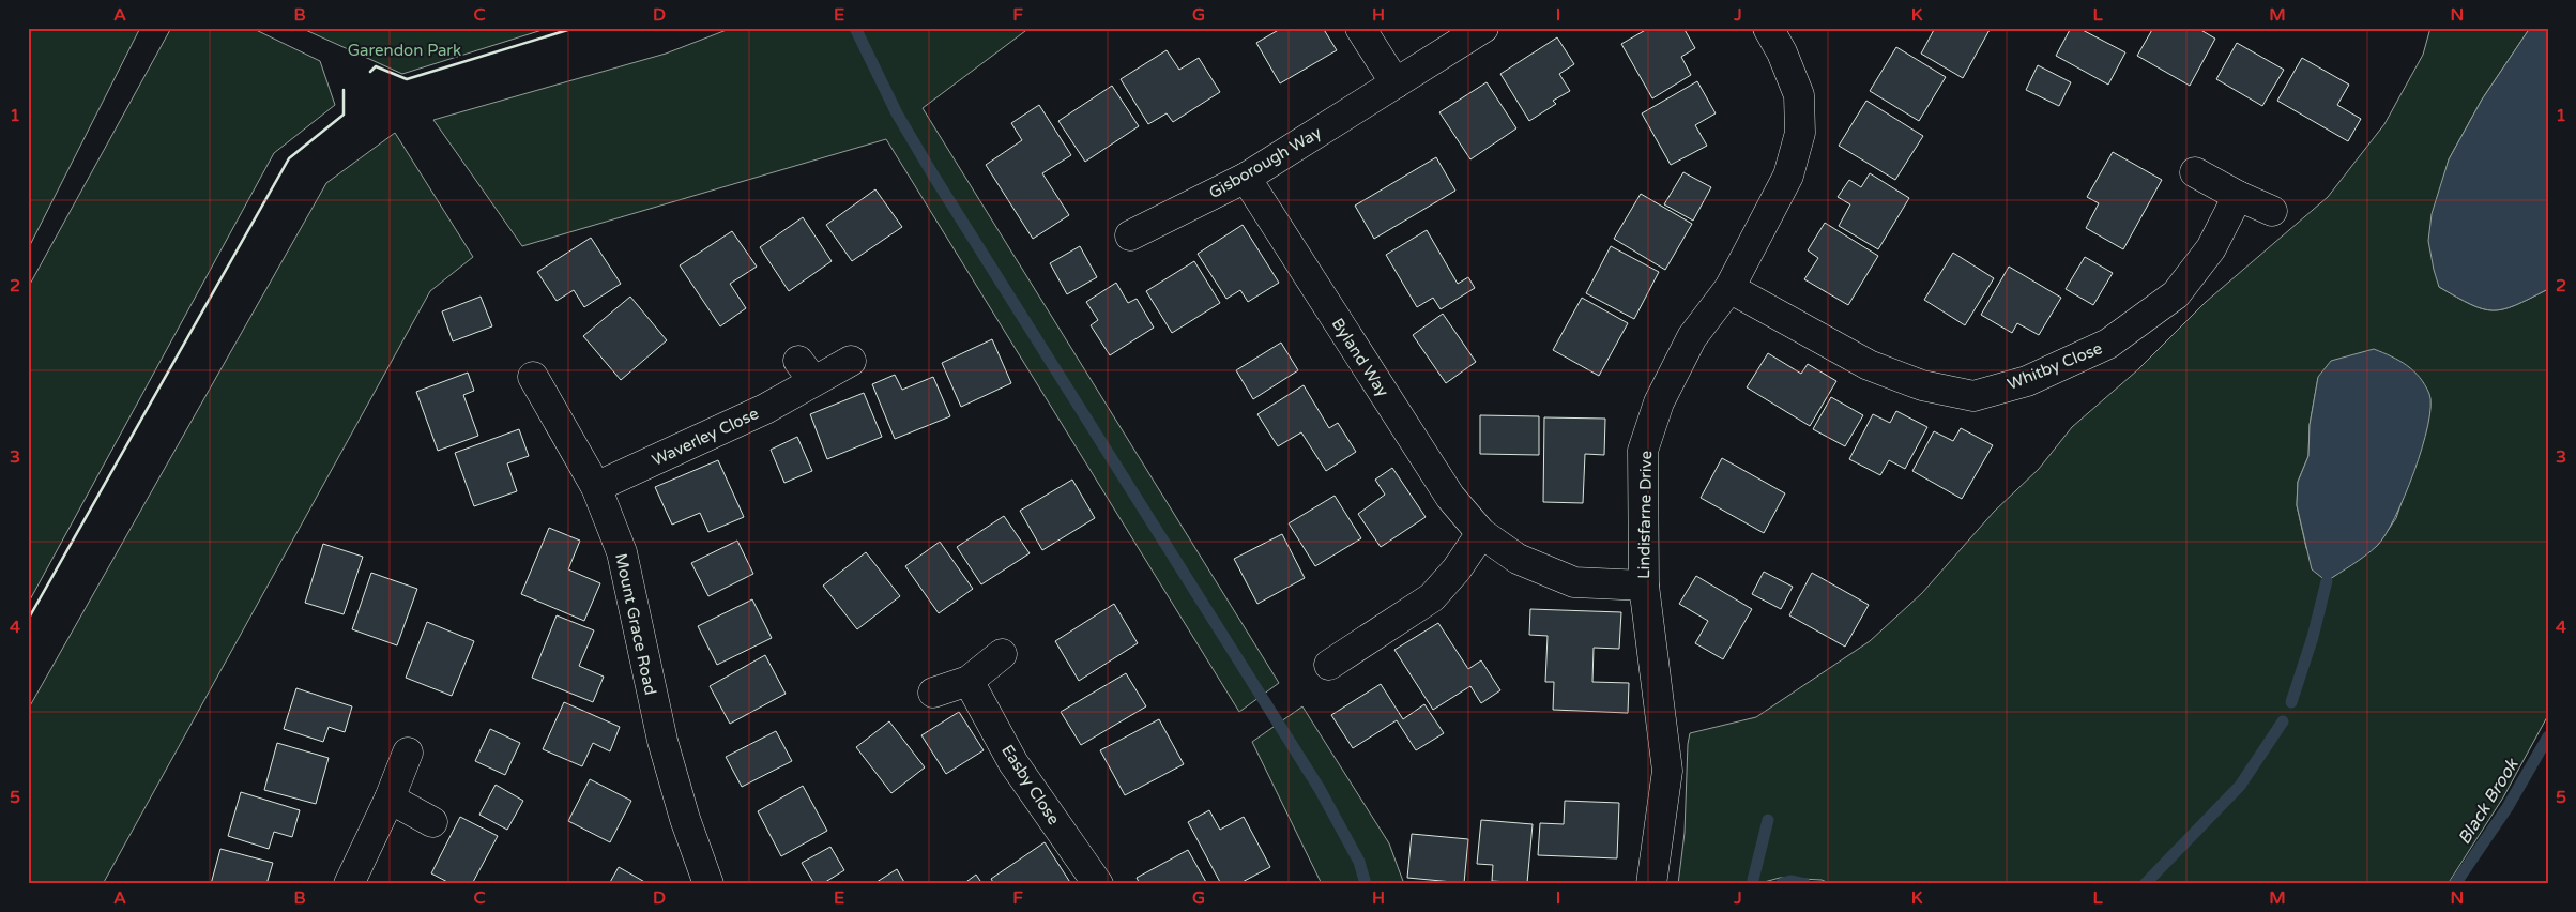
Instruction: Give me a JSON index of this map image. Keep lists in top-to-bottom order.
{
  "streets": {
    "street": [
      "Gisborough Way",
      "Byland Way",
      "Whitby Close",
      "Waverley Close",
      "Lindisfarne Drive",
      "Mount Grace Road",
      "Easby Close"
    ]
  },
  "crossings": [
    ["Gisborough Way", "Byland Way"],
    ["Byland Way", "Lindisfarne Drive"],
    ["Whitby Close", "Lindisfarne Drive"],
    ["Waverley Close", "Mount Grace Road"]
  ],
  "water": ["Black Brook"],
  "parks": ["Garendon Park"],
  "grid": {
    "columns": [
      "A",
      "B",
      "C",
      "D",
      "E",
      "F",
      "G",
      "H",
      "I",
      "J",
      "K",
      "L",
      "M",
      "N"
    ],
    "rows": [
      "1",
      "2",
      "3",
      "4",
      "5"
    ]
  }
}
